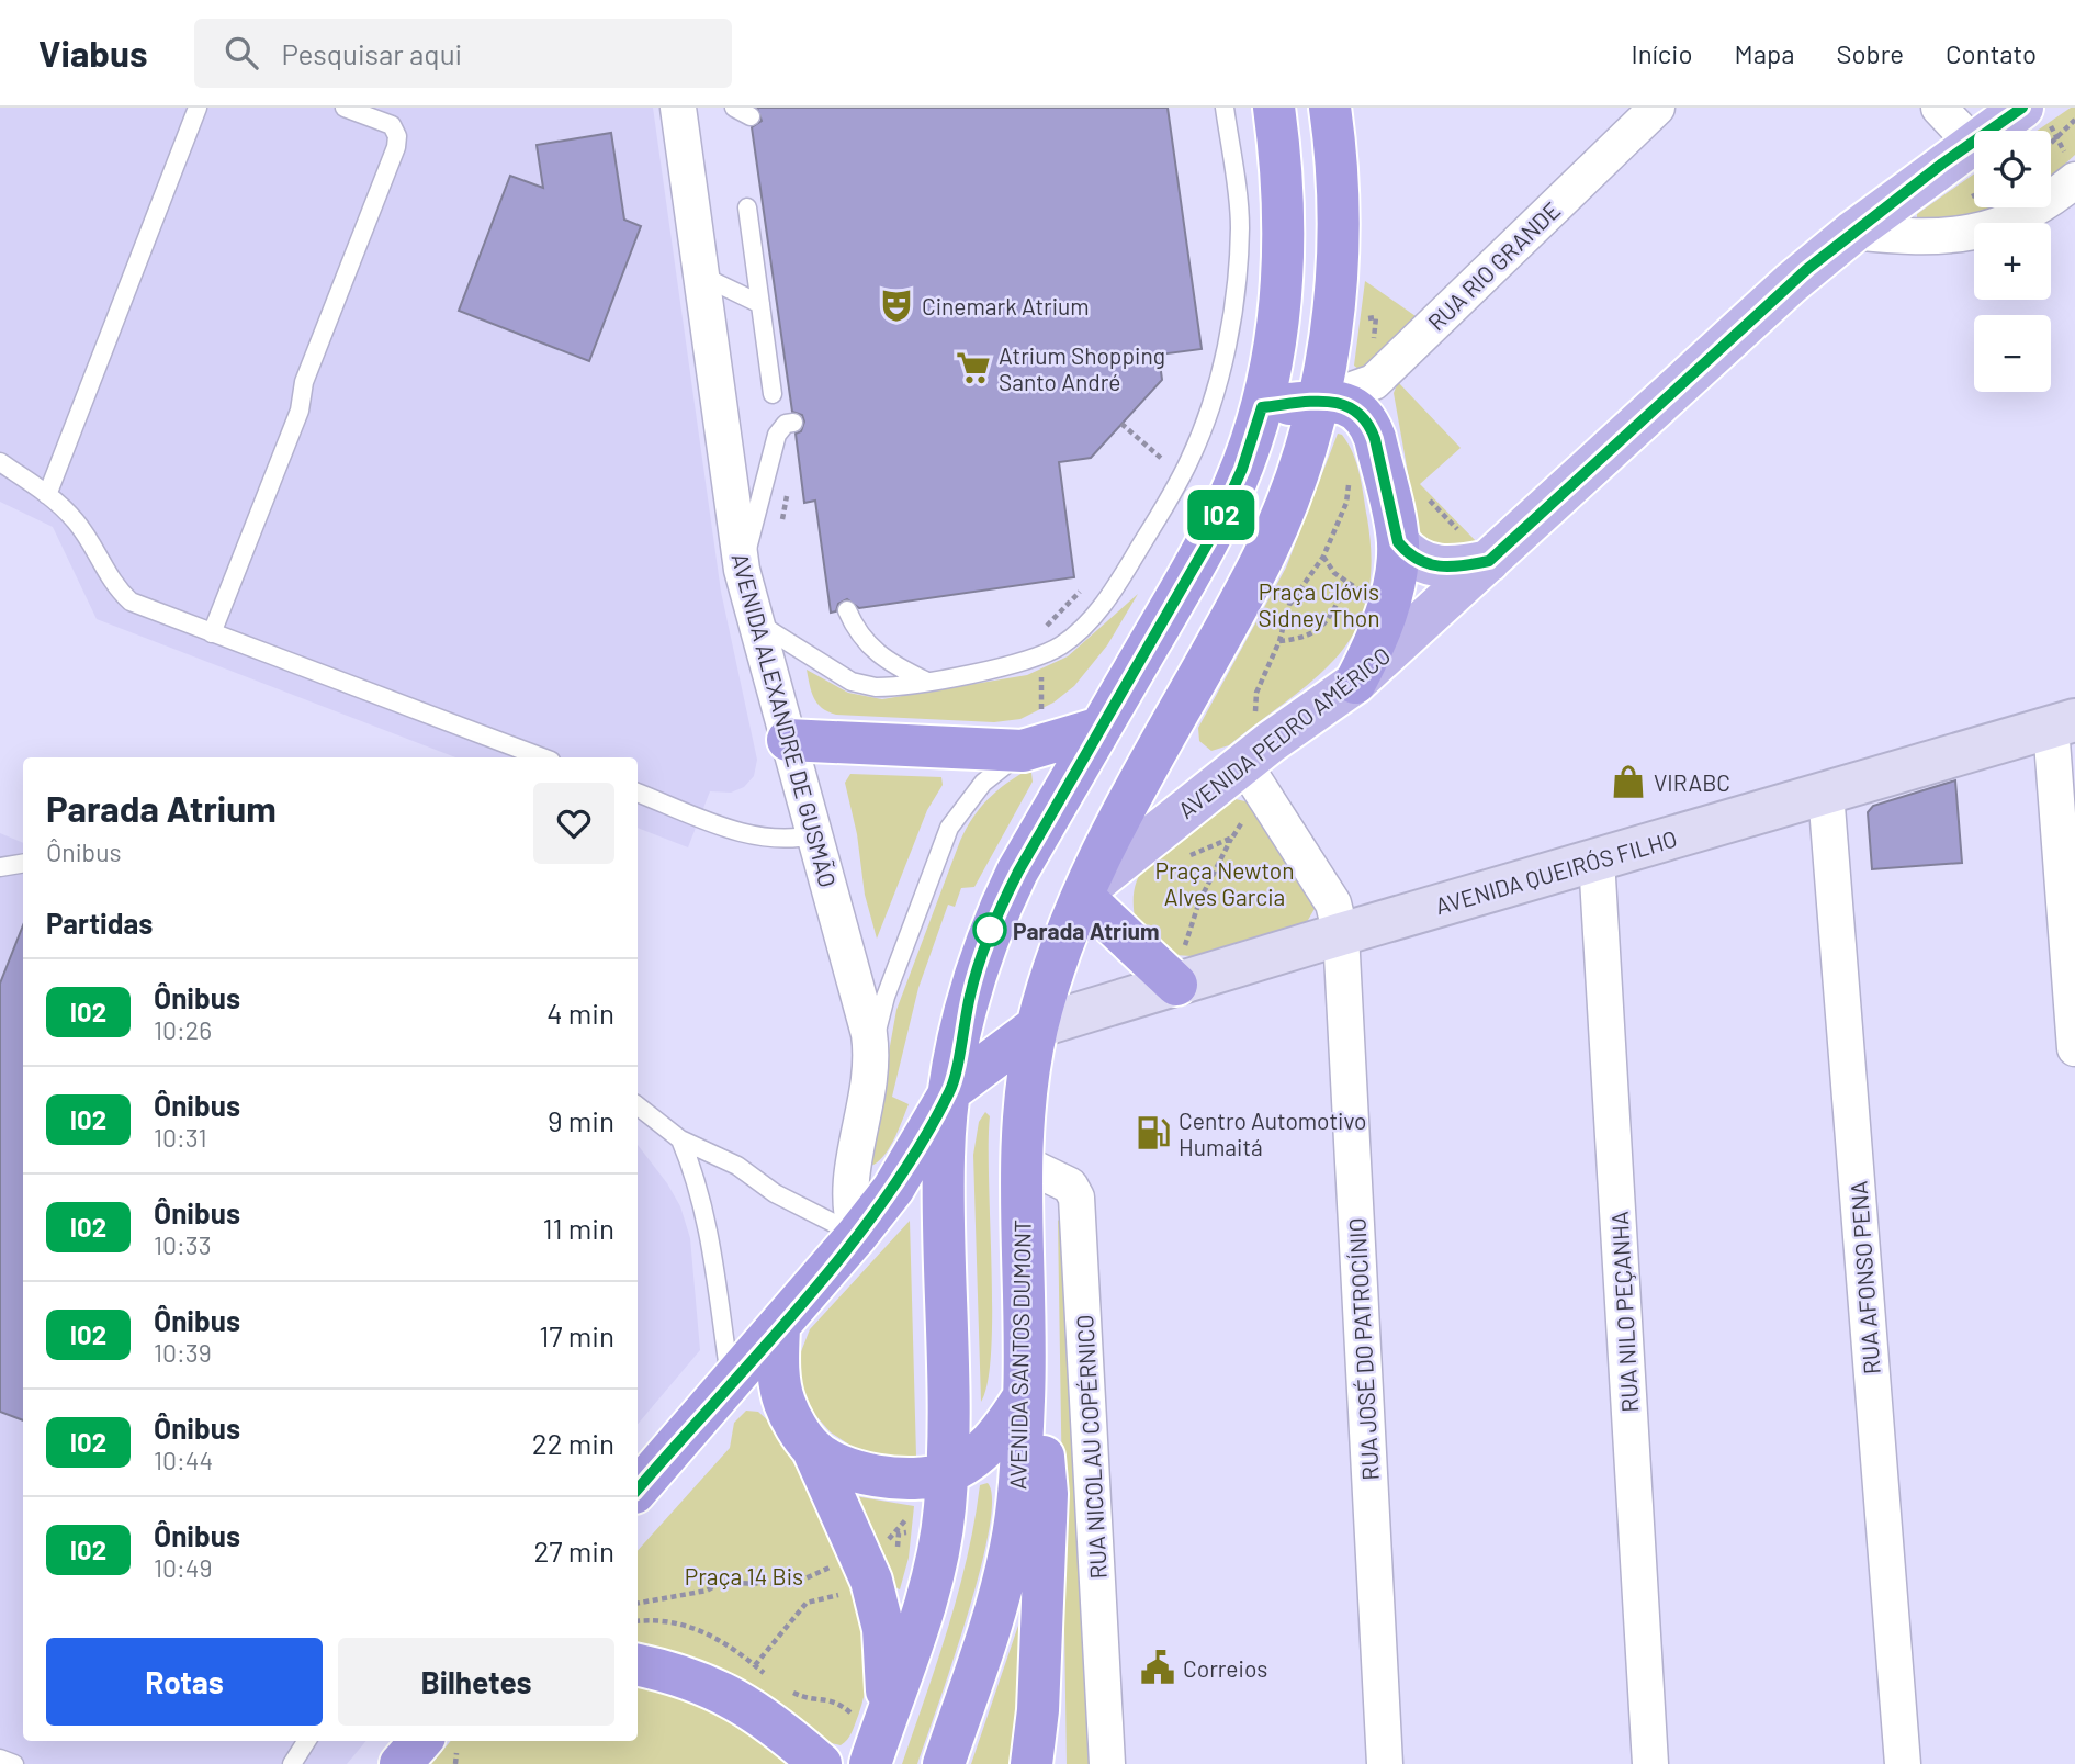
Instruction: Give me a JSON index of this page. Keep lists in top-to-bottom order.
{
  "streets": {
    "highway": ["AVENIDA SANTOS DUMONT"],
    "main road": ["AVENIDA PEDRO AMÉRICO", "AVENIDA QUEIRÓS FILHO"],
    "street": [
      "RUA RIO GRANDE",
      "AVENIDA ALEXANDRE DE GUSMÃO",
      "RUA AFONSO PENA",
      "RUA NILO PEÇANHA",
      "RUA JOSÉ DO PATROCÍNIO",
      "RUA NICOLAU COPÉRNICO"
    ]
  },
  "crossings": [
    ["RUA RIO GRANDE", "AVENIDA SANTOS DUMONT"],
    ["AVENIDA PEDRO AMÉRICO", "AVENIDA SANTOS DUMONT"],
    ["AVENIDA QUEIRÓS FILHO", "RUA AFONSO PENA"],
    ["AVENIDA QUEIRÓS FILHO", "RUA NILO PEÇANHA"],
    ["AVENIDA QUEIRÓS FILHO", "RUA JOSÉ DO PATROCÍNIO"],
    ["AVENIDA QUEIRÓS FILHO", "AVENIDA SANTOS DUMONT"],
    ["AVENIDA SANTOS DUMONT", "RUA NICOLAU COPÉRNICO"]
  ],
  "parks": ["Praça Clóvis Sidney Thon", "Praça Newton Alves Garcia", "Praça 14 Bis"],
  "places": {
    "theatre": ["Cinemark Atrium"],
    "supermarket": ["Atrium Shopping Santo André"],
    "shop": ["VIRABC"],
    "other": ["Parada Atrium"],
    "fuel station": ["Centro Automotivo Humaitá"],
    "public building": ["Correios"]
  },
  "lines": ["bus line I02"],
  "page": {
    "header": "Viabus",
    "search": "Pesquisar aqui",
    "nav": [
      "Início",
      "Mapa",
      "Sobre",
      "Contato"
    ],
    "on_map": "I02",
    "map_buttons": ["+", "−"],
    "heading": [
      ["Parada Atrium", "Ônibus"],
      "Partidas"
    ],
    "list": [
      {
        "mark": "I02",
        "name": "Ônibus",
        "note": "10:26",
        "value": "4 min"
      },
      {
        "mark": "I02",
        "name": "Ônibus",
        "note": "10:31",
        "value": "9 min"
      },
      {
        "mark": "I02",
        "name": "Ônibus",
        "note": "10:33",
        "value": "11 min"
      },
      {
        "mark": "I02",
        "name": "Ônibus",
        "note": "10:39",
        "value": "17 min"
      },
      {
        "mark": "I02",
        "name": "Ônibus",
        "note": "10:44",
        "value": "22 min"
      },
      {
        "mark": "I02",
        "name": "Ônibus",
        "note": "10:49",
        "value": "27 min"
      }
    ],
    "buttons": ["Rotas", "Bilhetes"]
  }
}
